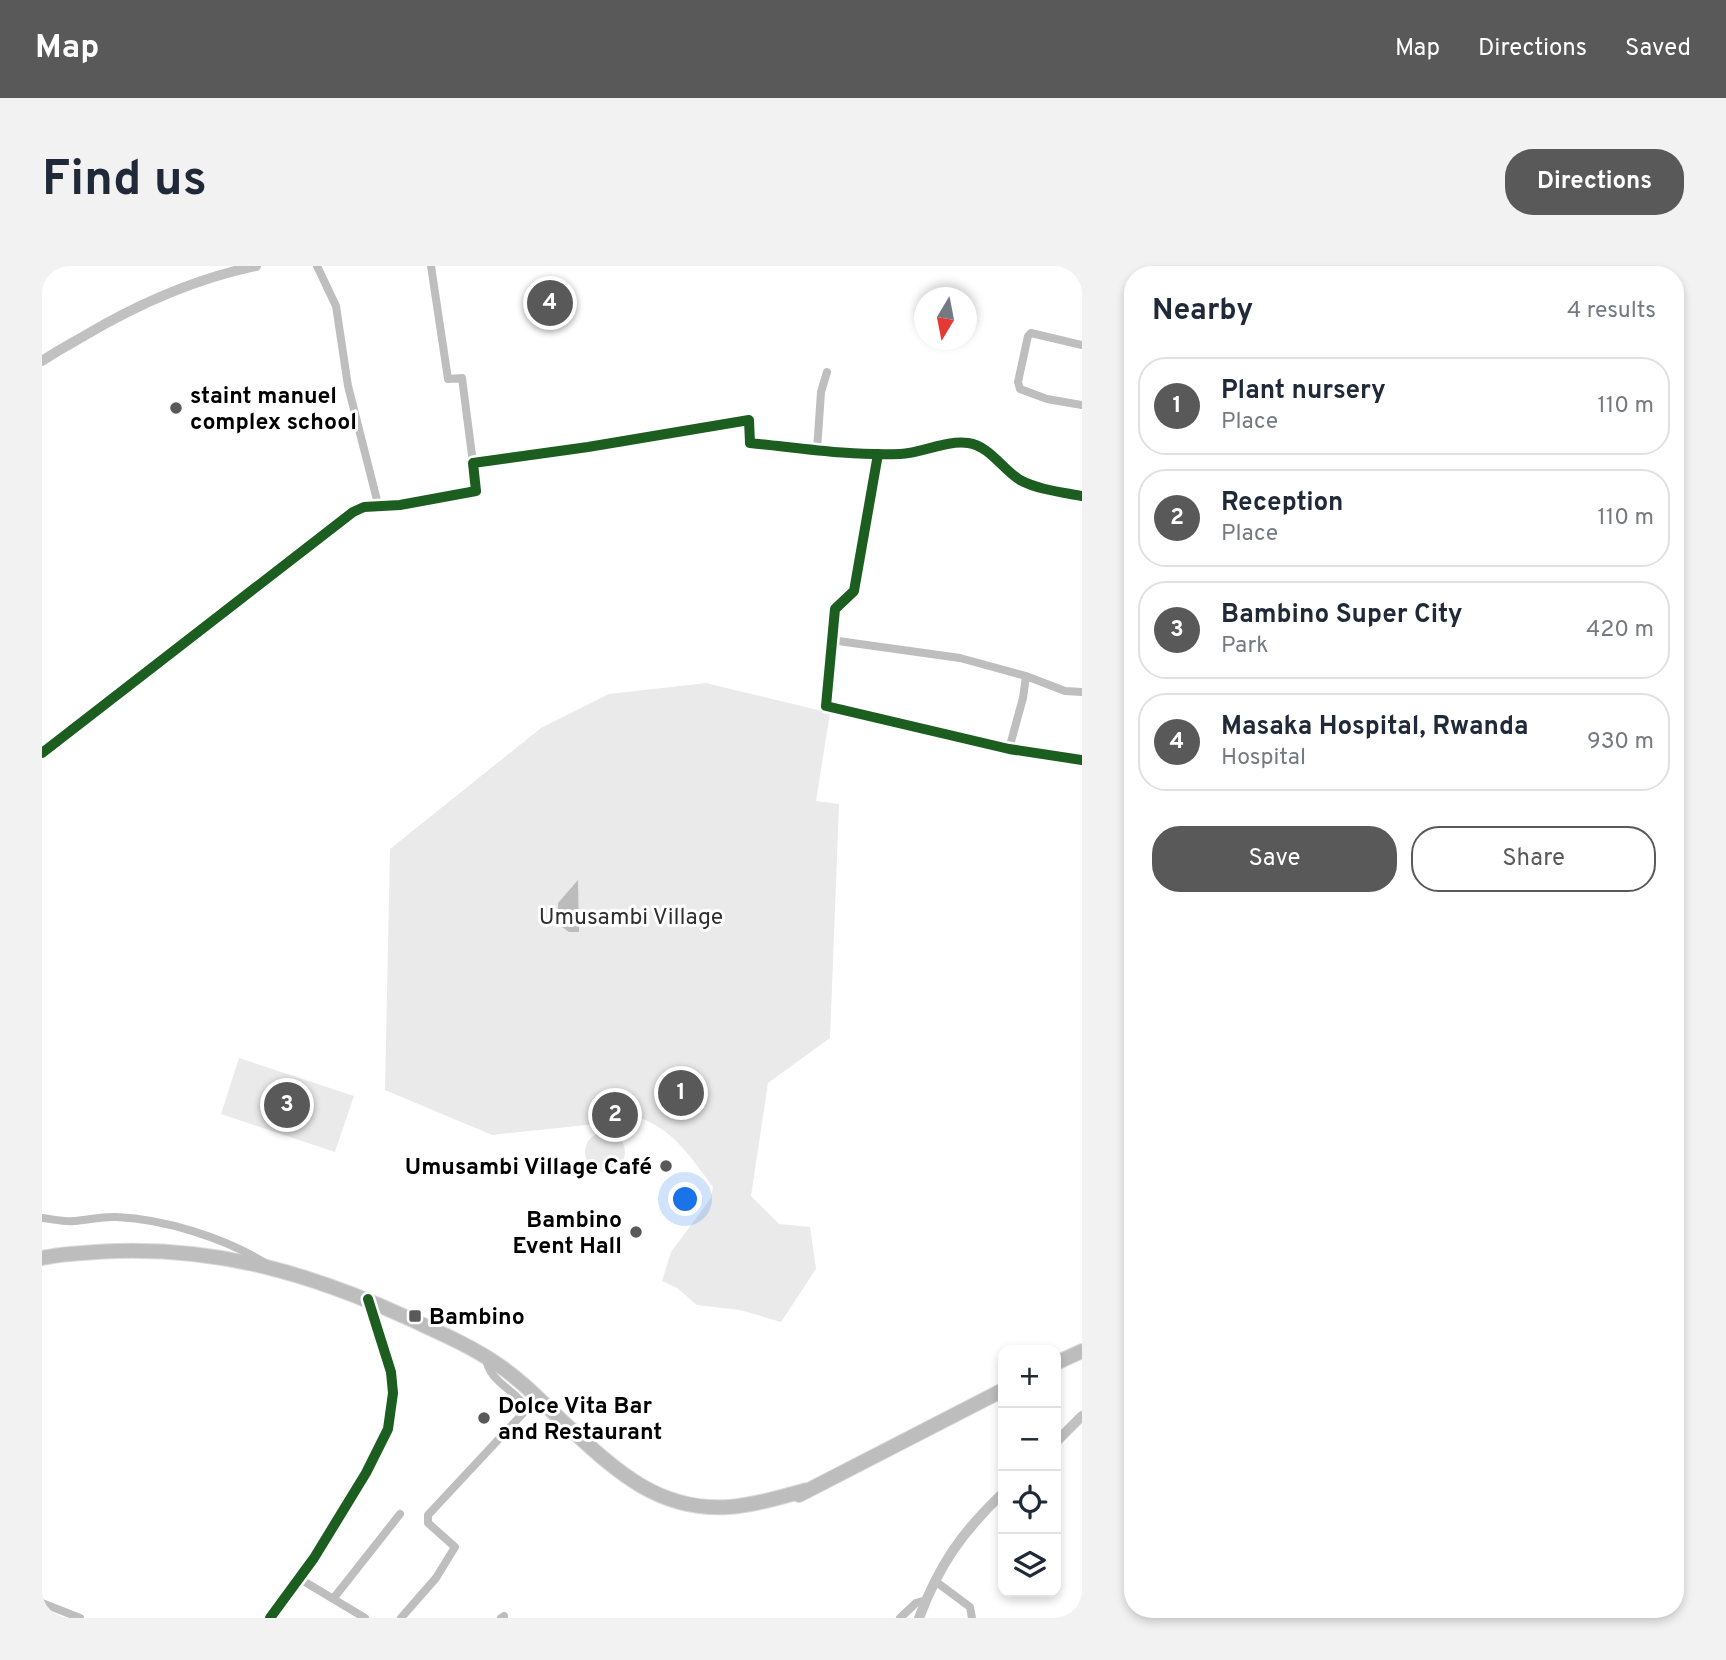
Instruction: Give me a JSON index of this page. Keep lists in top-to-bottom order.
{
  "parks": ["Umusambi Village"],
  "places": {
    "other": [
      "staint manuel complex school",
      "Umusambi Village Café",
      "Bambino Event Hall",
      "Dolce Vita Bar and Restaurant"
    ],
    "transit": ["Bambino"]
  },
  "north": "bottom",
  "page": {
    "header": "Map",
    "nav": ["Map", "Directions", "Saved"],
    "buttons": [
      "Directions",
      ["Save", "Share"]
    ],
    "title": "Find us",
    "heading": ["Nearby", "4 results"],
    "pins": [
      "4",
      "1",
      "3",
      "2"
    ],
    "list": [
      {
        "mark": "1",
        "name": "Plant nursery",
        "note": "Place",
        "value": "110 m"
      },
      {
        "mark": "2",
        "name": "Reception",
        "note": "Place",
        "value": "110 m"
      },
      {
        "mark": "3",
        "name": "Bambino Super City",
        "note": "Park",
        "value": "420 m"
      },
      {
        "mark": "4",
        "name": "Masaka Hospital, Rwanda",
        "note": "Hospital",
        "value": "930 m"
      }
    ],
    "map_buttons": ["+", "−"]
  }
}
